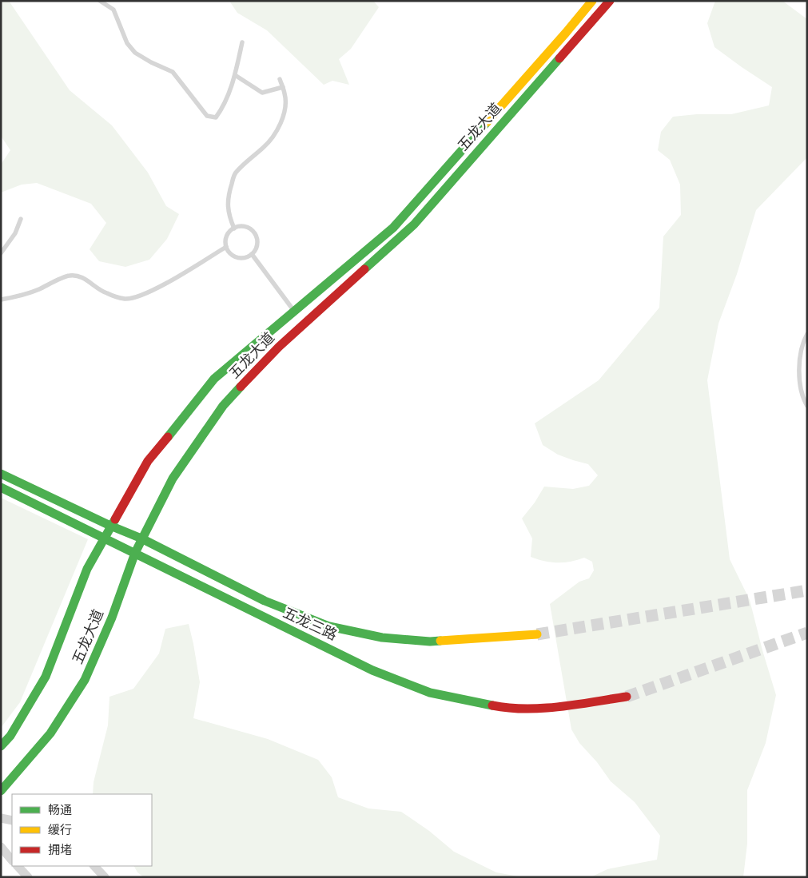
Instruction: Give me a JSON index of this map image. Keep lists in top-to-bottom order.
{
  "streets": {
    "main road": ["五龙大道", "五龙三路"]
  },
  "crossings": [
    ["五龙大道", "五龙三路"]
  ],
  "legend": ["畅通", "缓行", "拥堵"]
}
